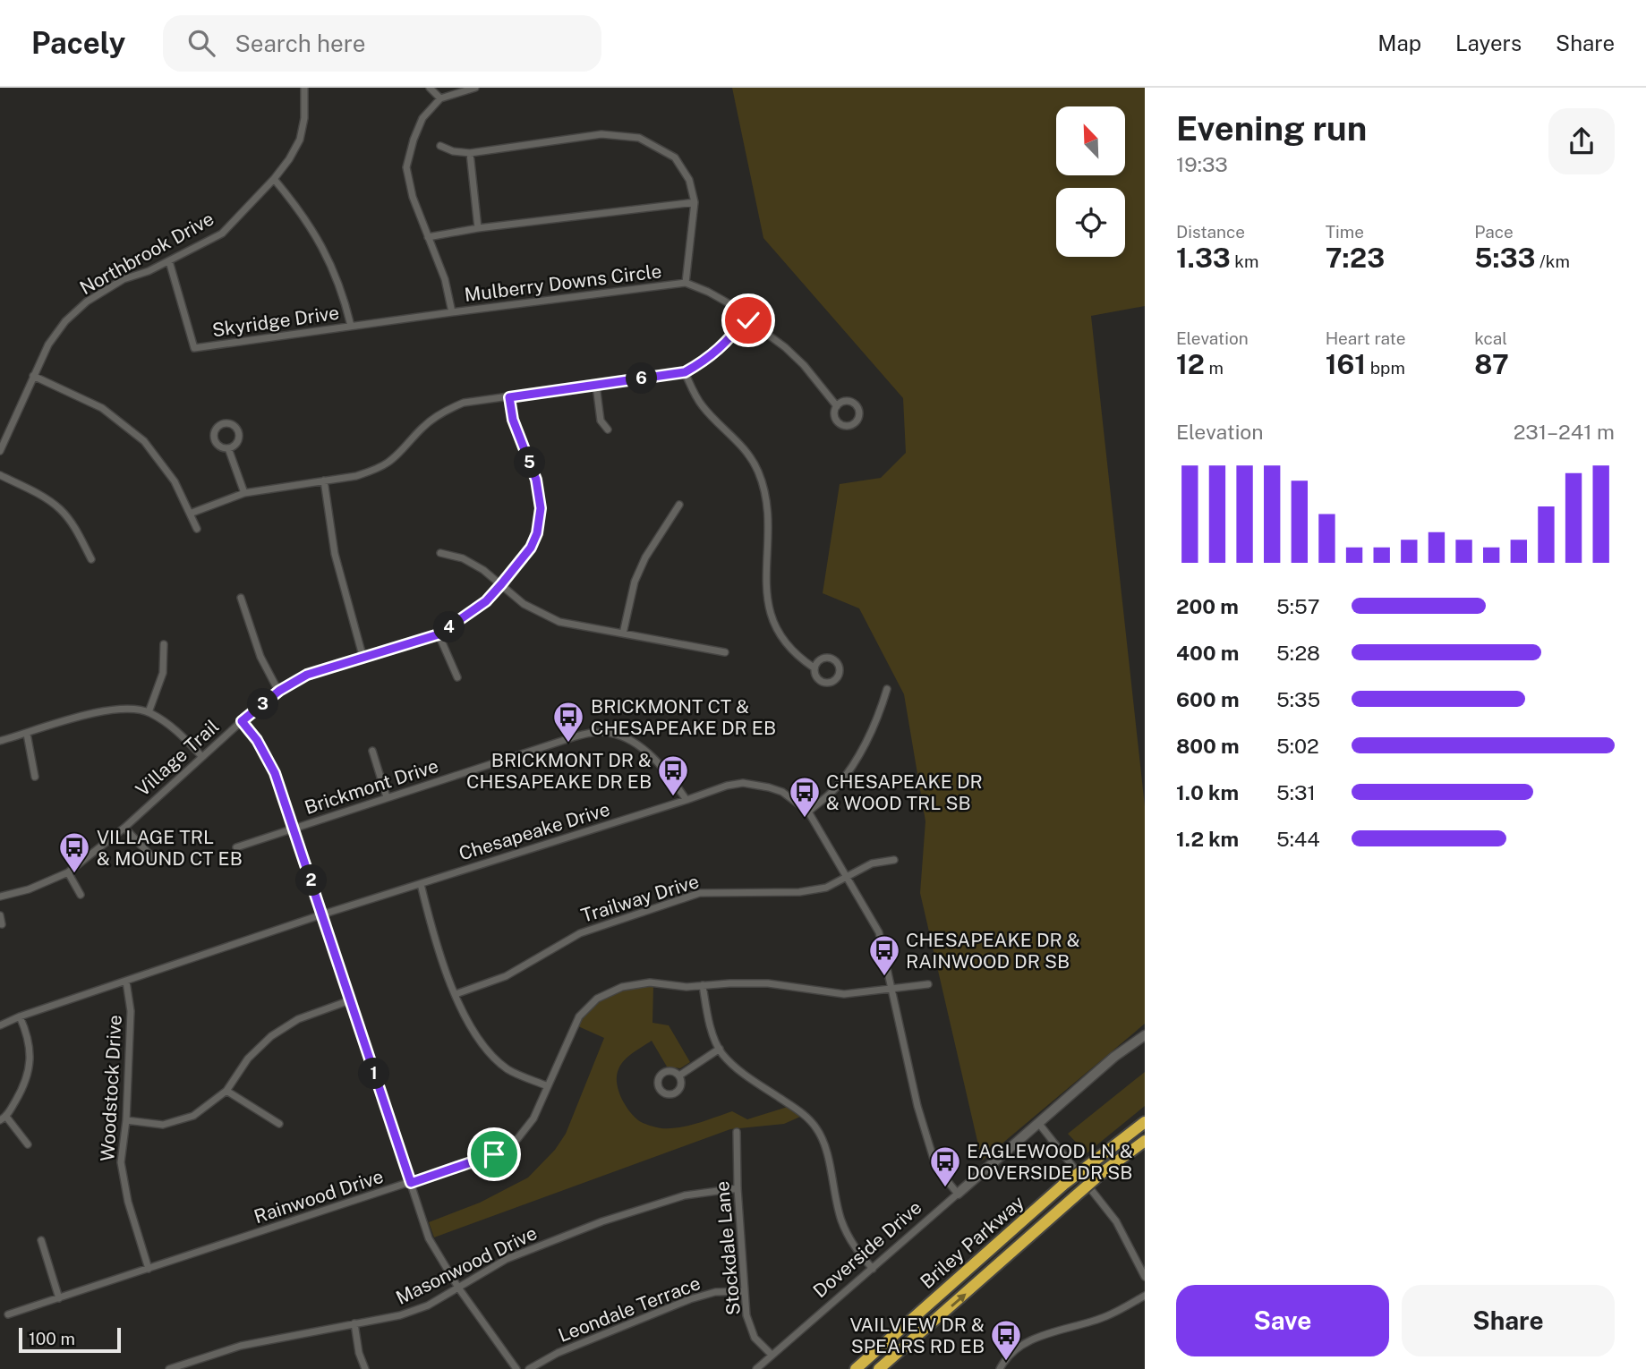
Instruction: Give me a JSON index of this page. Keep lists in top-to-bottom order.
{
  "streets": {
    "highway": ["Briley Parkway"],
    "street": [
      "Northbrook Drive",
      "Mulberry Downs Circle",
      "Skyridge Drive",
      "Village Trail",
      "Brickmont Drive",
      "Chesapeake Drive",
      "Trailway Drive",
      "Woodstock Drive",
      "Rainwood Drive",
      "Stockdale Lane",
      "Doverside Drive",
      "Masonwood Drive",
      "Leondale Terrace"
    ]
  },
  "crossings": [
    ["Northbrook Drive", "Skyridge Drive"],
    ["Mulberry Downs Circle", "Skyridge Drive"],
    ["Brickmont Drive", "Chesapeake Drive"],
    ["Chesapeake Drive", "Trailway Drive"],
    ["Chesapeake Drive", "Woodstock Drive"],
    ["Chesapeake Drive", "Rainwood Drive"],
    ["Chesapeake Drive", "Doverside Drive"],
    ["Woodstock Drive", "Rainwood Drive"],
    ["Stockdale Lane", "Doverside Drive"],
    ["Stockdale Lane", "Masonwood Drive"],
    ["Stockdale Lane", "Leondale Terrace"]
  ],
  "places": {
    "bus stop": [
      "BRICKMONT CT & CHESAPEAKE DR EB",
      "BRICKMONT DR & CHESAPEAKE DR EB",
      "CHESAPEAKE DR & WOOD TRL SB",
      "VILLAGE TRL & MOUND CT EB",
      "CHESAPEAKE DR & RAINWOOD DR SB",
      "EAGLEWOOD LN & DOVERSIDE DR SB",
      "VAILVIEW DR & SPEARS RD EB"
    ]
  },
  "scale_bar": "100 m",
  "north": "top left",
  "page": {
    "header": "Pacely",
    "search": "Search here",
    "nav": ["Map", "Layers", "Share"],
    "heading": ["Evening run", "19:33"],
    "stats": [
      ["Distance", "1.33 km"],
      ["Time", "7:23"],
      ["Pace", "5:33 /km"],
      ["Elevation", "12 m"],
      ["Heart rate", "161 bpm"],
      ["kcal", "87"]
    ],
    "pins": [
      "6",
      "5",
      "4",
      "3",
      "2",
      "1"
    ],
    "chart": ["Elevation", "231–241 m"],
    "list": [
      {
        "name": "200 m",
        "note": "5:57"
      },
      {
        "name": "400 m",
        "note": "5:28"
      },
      {
        "name": "600 m",
        "note": "5:35"
      },
      {
        "name": "800 m",
        "note": "5:02"
      },
      {
        "name": "1.0 km",
        "note": "5:31"
      },
      {
        "name": "1.2 km",
        "note": "5:44"
      }
    ],
    "buttons": ["Save", "Share"],
    "scale": "100 m"
  }
}
